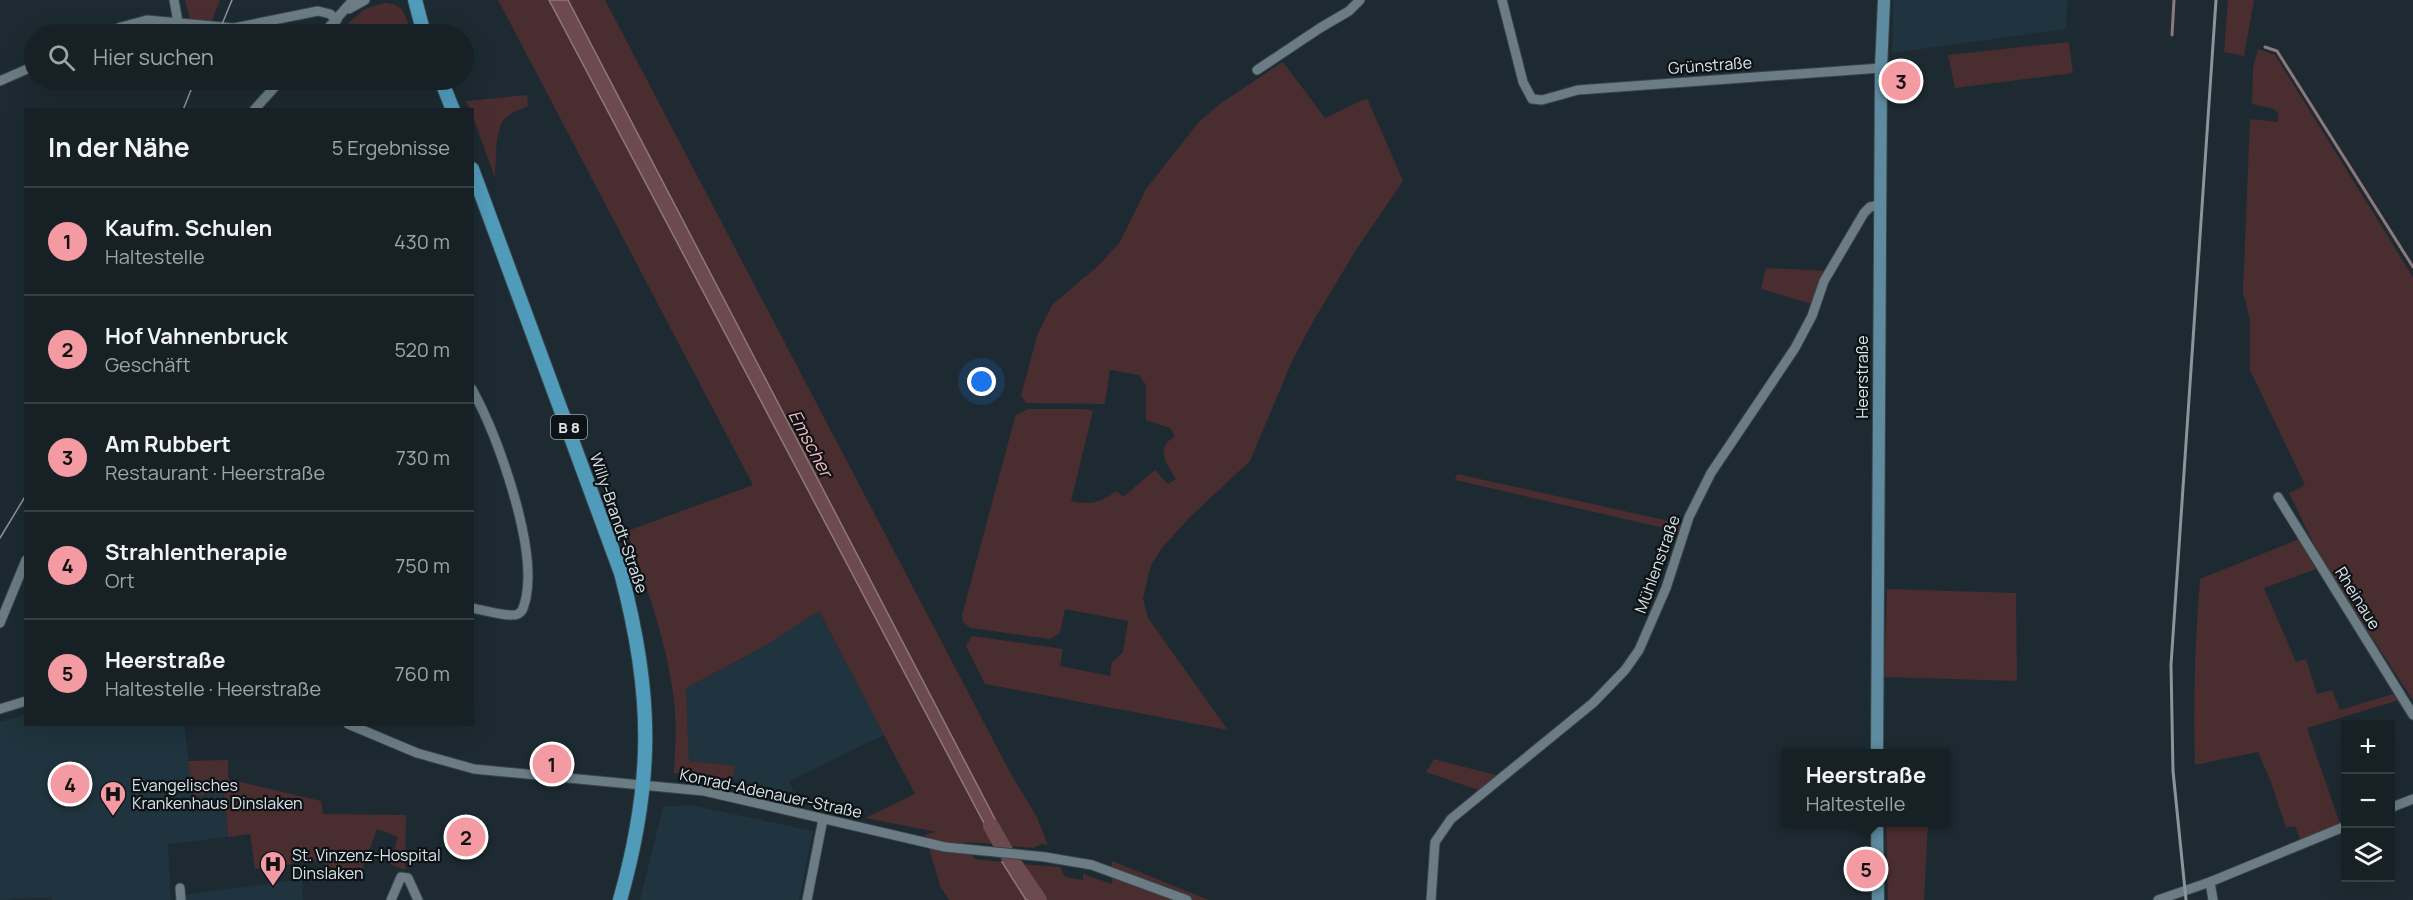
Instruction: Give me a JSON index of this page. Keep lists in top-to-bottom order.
{
  "streets": {
    "main road": ["Heerstraße", "B 8", "Willy-Brandt-Straße"],
    "street": [
      "Grünstraße",
      "Mühlenstraße",
      "Rheinaue",
      "Konrad-Adenauer-Straße"
    ]
  },
  "crossings": [
    ["Grünstraße", "Heerstraße"],
    ["Heerstraße", "Mühlenstraße"],
    ["Willy-Brandt-Straße", "Konrad-Adenauer-Straße"]
  ],
  "water": ["Emscher"],
  "places": {
    "hospital": ["Evangelisches Krankenhaus Dinslaken", "St. Vinzenz-Hospital Dinslaken"]
  },
  "page": {
    "search": "Hier suchen",
    "pins": [
      "3",
      "1",
      "4",
      "2",
      "5"
    ],
    "heading": ["In der Nähe", "5 Ergebnisse"],
    "list": [
      {
        "mark": "1",
        "name": "Kaufm. Schulen",
        "note": "Haltestelle",
        "value": "430 m"
      },
      {
        "mark": "2",
        "name": "Hof Vahnenbruck",
        "note": "Geschäft",
        "value": "520 m"
      },
      {
        "mark": "3",
        "name": "Am Rubbert",
        "note": "Restaurant · Heerstraße",
        "value": "730 m"
      },
      {
        "mark": "4",
        "name": "Strahlentherapie",
        "note": "Ort",
        "value": "750 m"
      },
      {
        "mark": "5",
        "name": "Heerstraße",
        "note": "Haltestelle · Heerstraße",
        "value": "760 m"
      }
    ],
    "map_buttons": ["+", "−"],
    "popup": ["Heerstraße", "Haltestelle"]
  }
}
